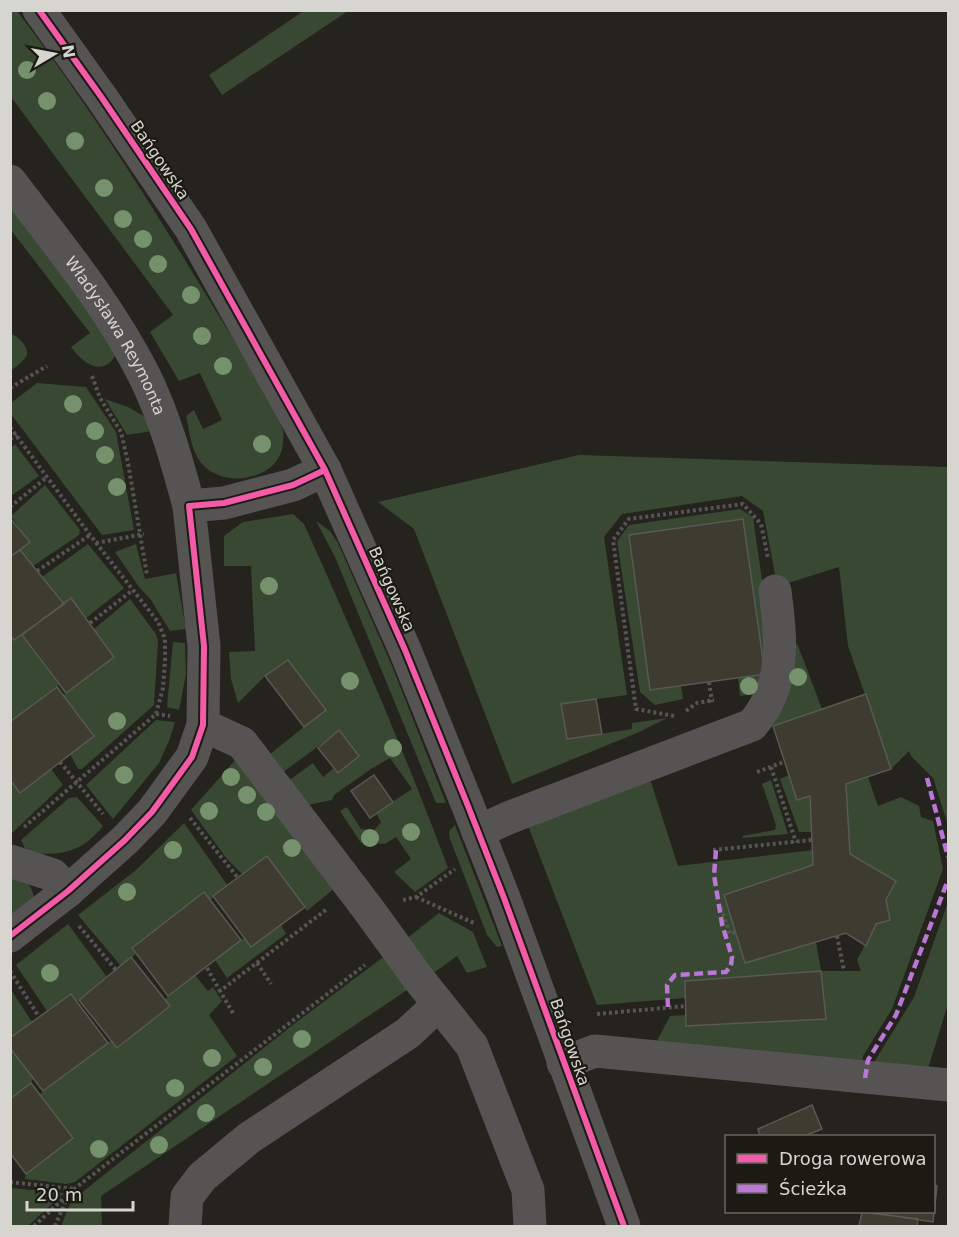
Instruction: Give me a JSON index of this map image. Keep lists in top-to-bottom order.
{
  "streets": {
    "street": ["Bańgowska", "Władysława Reymonta"]
  },
  "legend": ["Droga rowerowa", "Ścieżka"],
  "scale_bar": "20 m",
  "north": "right"
}
